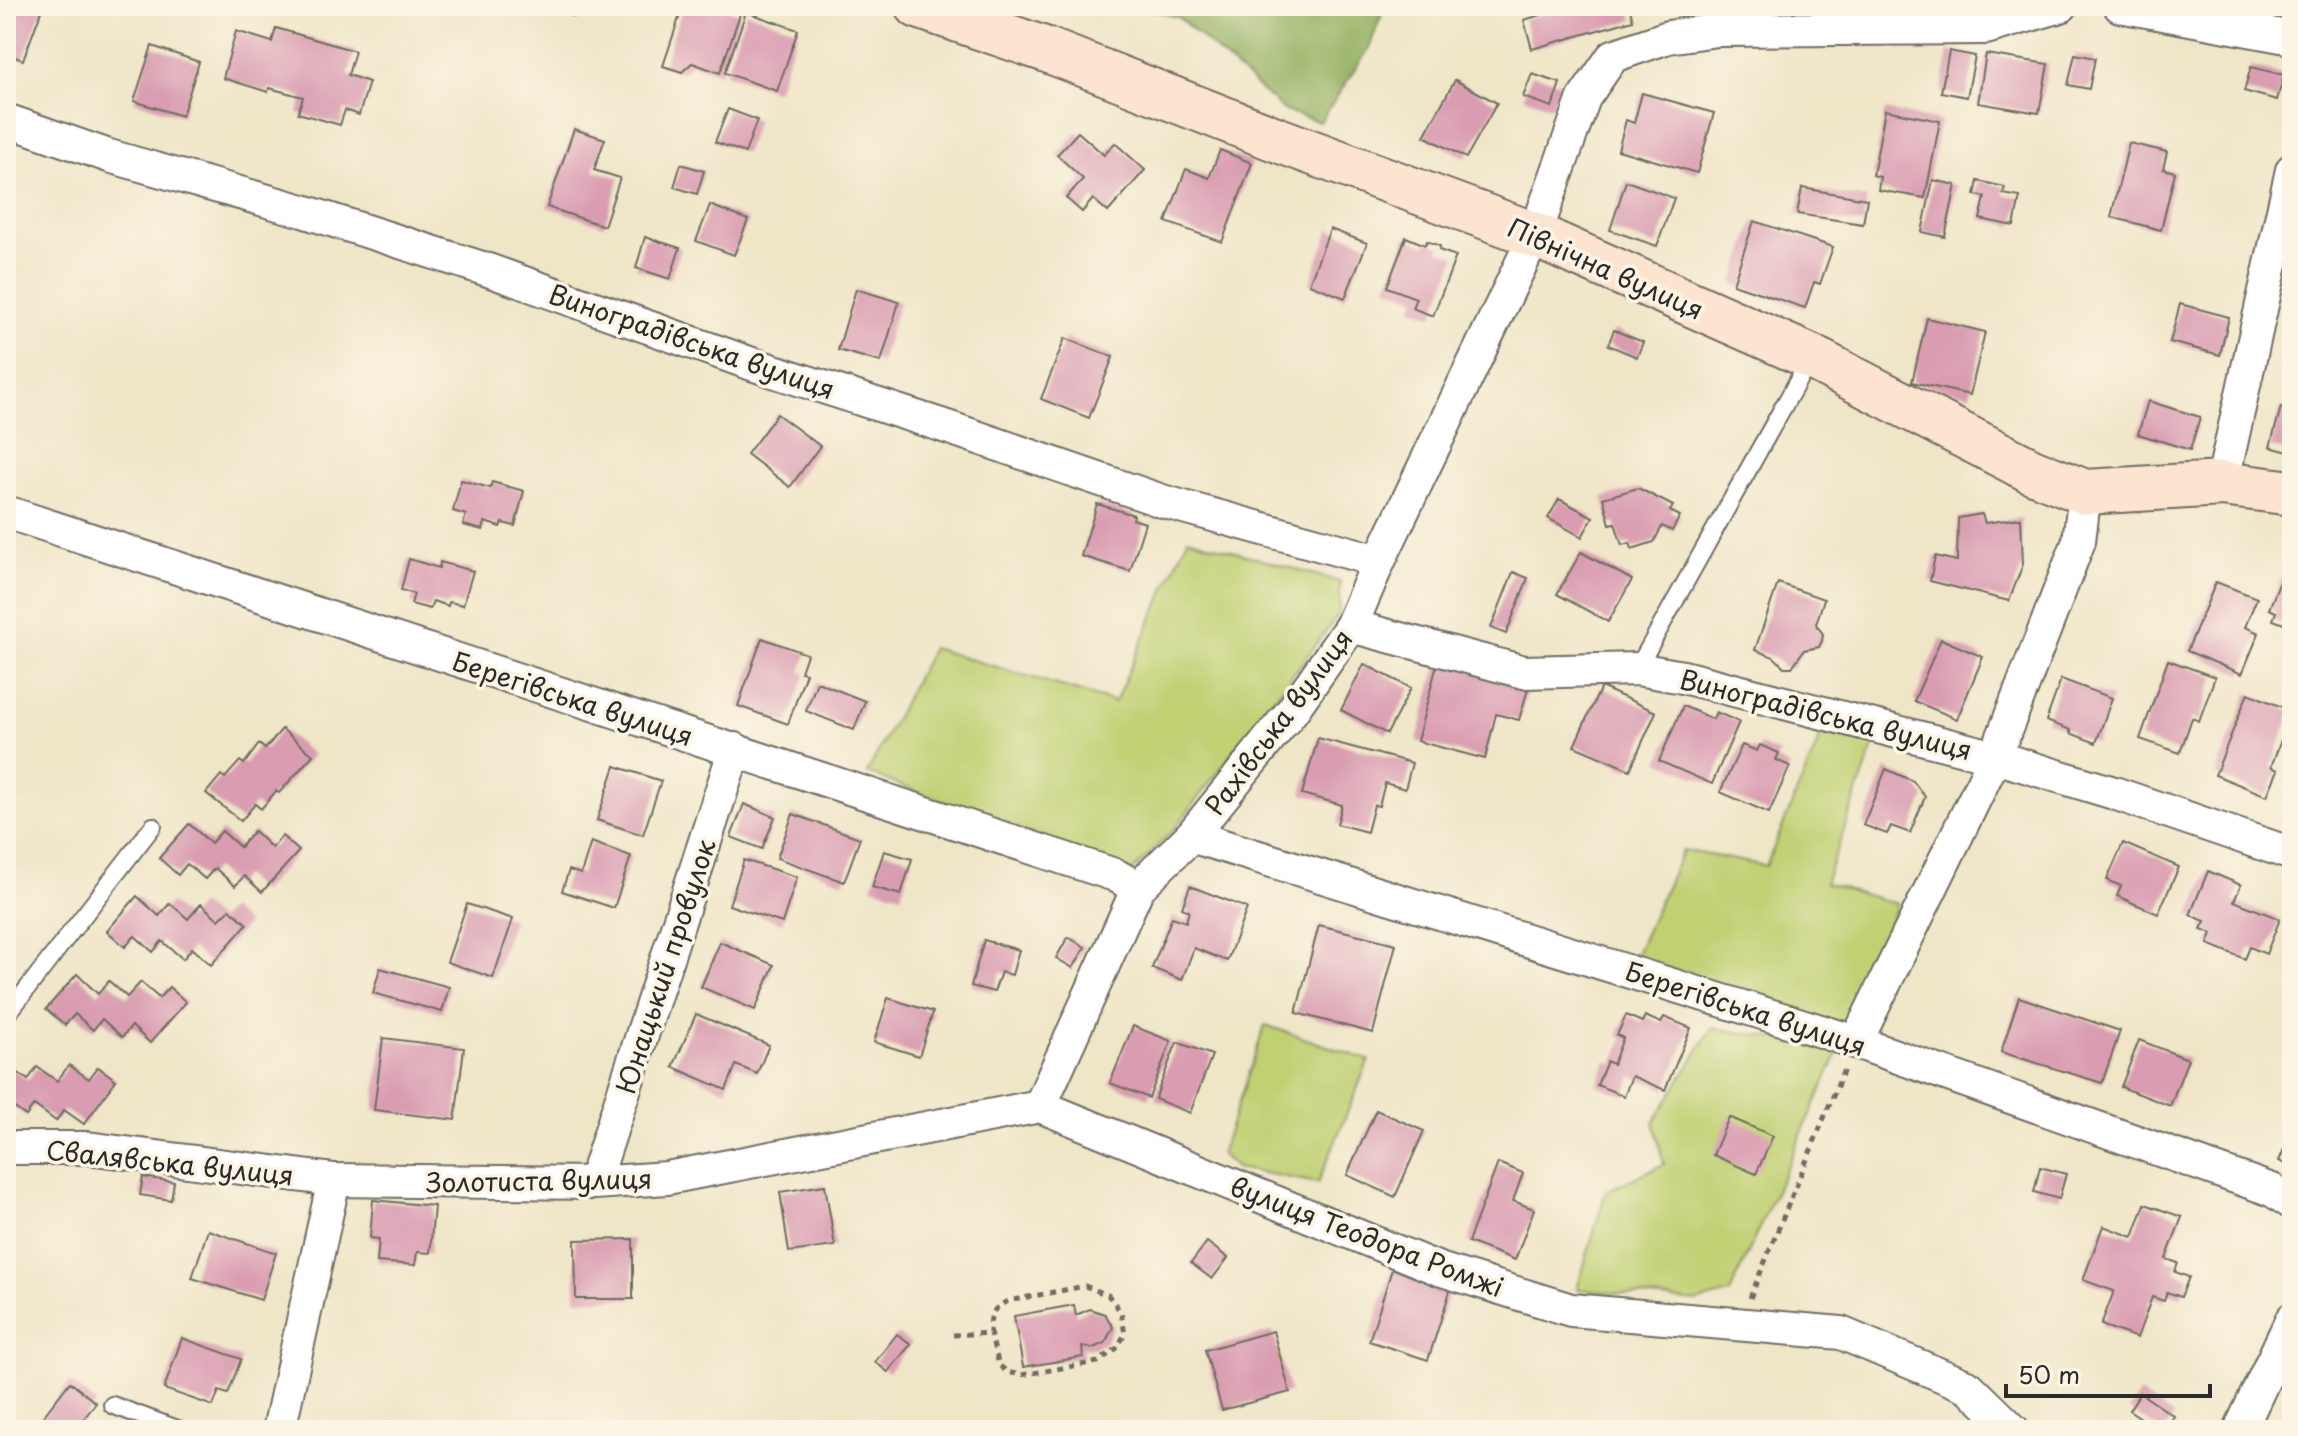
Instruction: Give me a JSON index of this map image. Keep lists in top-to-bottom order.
{
  "streets": {
    "street": [
      "Північна вулиця",
      "Виноградівська вулиця",
      "Берегівська вулиця",
      "Рахівська вулиця",
      "Юнацький провулок",
      "Свалявська вулиця",
      "Золотиста вулиця",
      "вулиця Теодора Ромжі"
    ]
  },
  "crossings": [
    ["Північна вулиця", "Рахівська вулиця"],
    ["Виноградівська вулиця", "Рахівська вулиця"],
    ["Берегівська вулиця", "Рахівська вулиця"],
    ["Берегівська вулиця", "Юнацький провулок"],
    ["Рахівська вулиця", "Золотиста вулиця"],
    ["Рахівська вулиця", "вулиця Теодора Ромжі"],
    ["Юнацький провулок", "Золотиста вулиця"],
    ["Свалявська вулиця", "Золотиста вулиця"],
    ["Золотиста вулиця", "вулиця Теодора Ромжі"]
  ],
  "scale_bar": "50 m"
}
